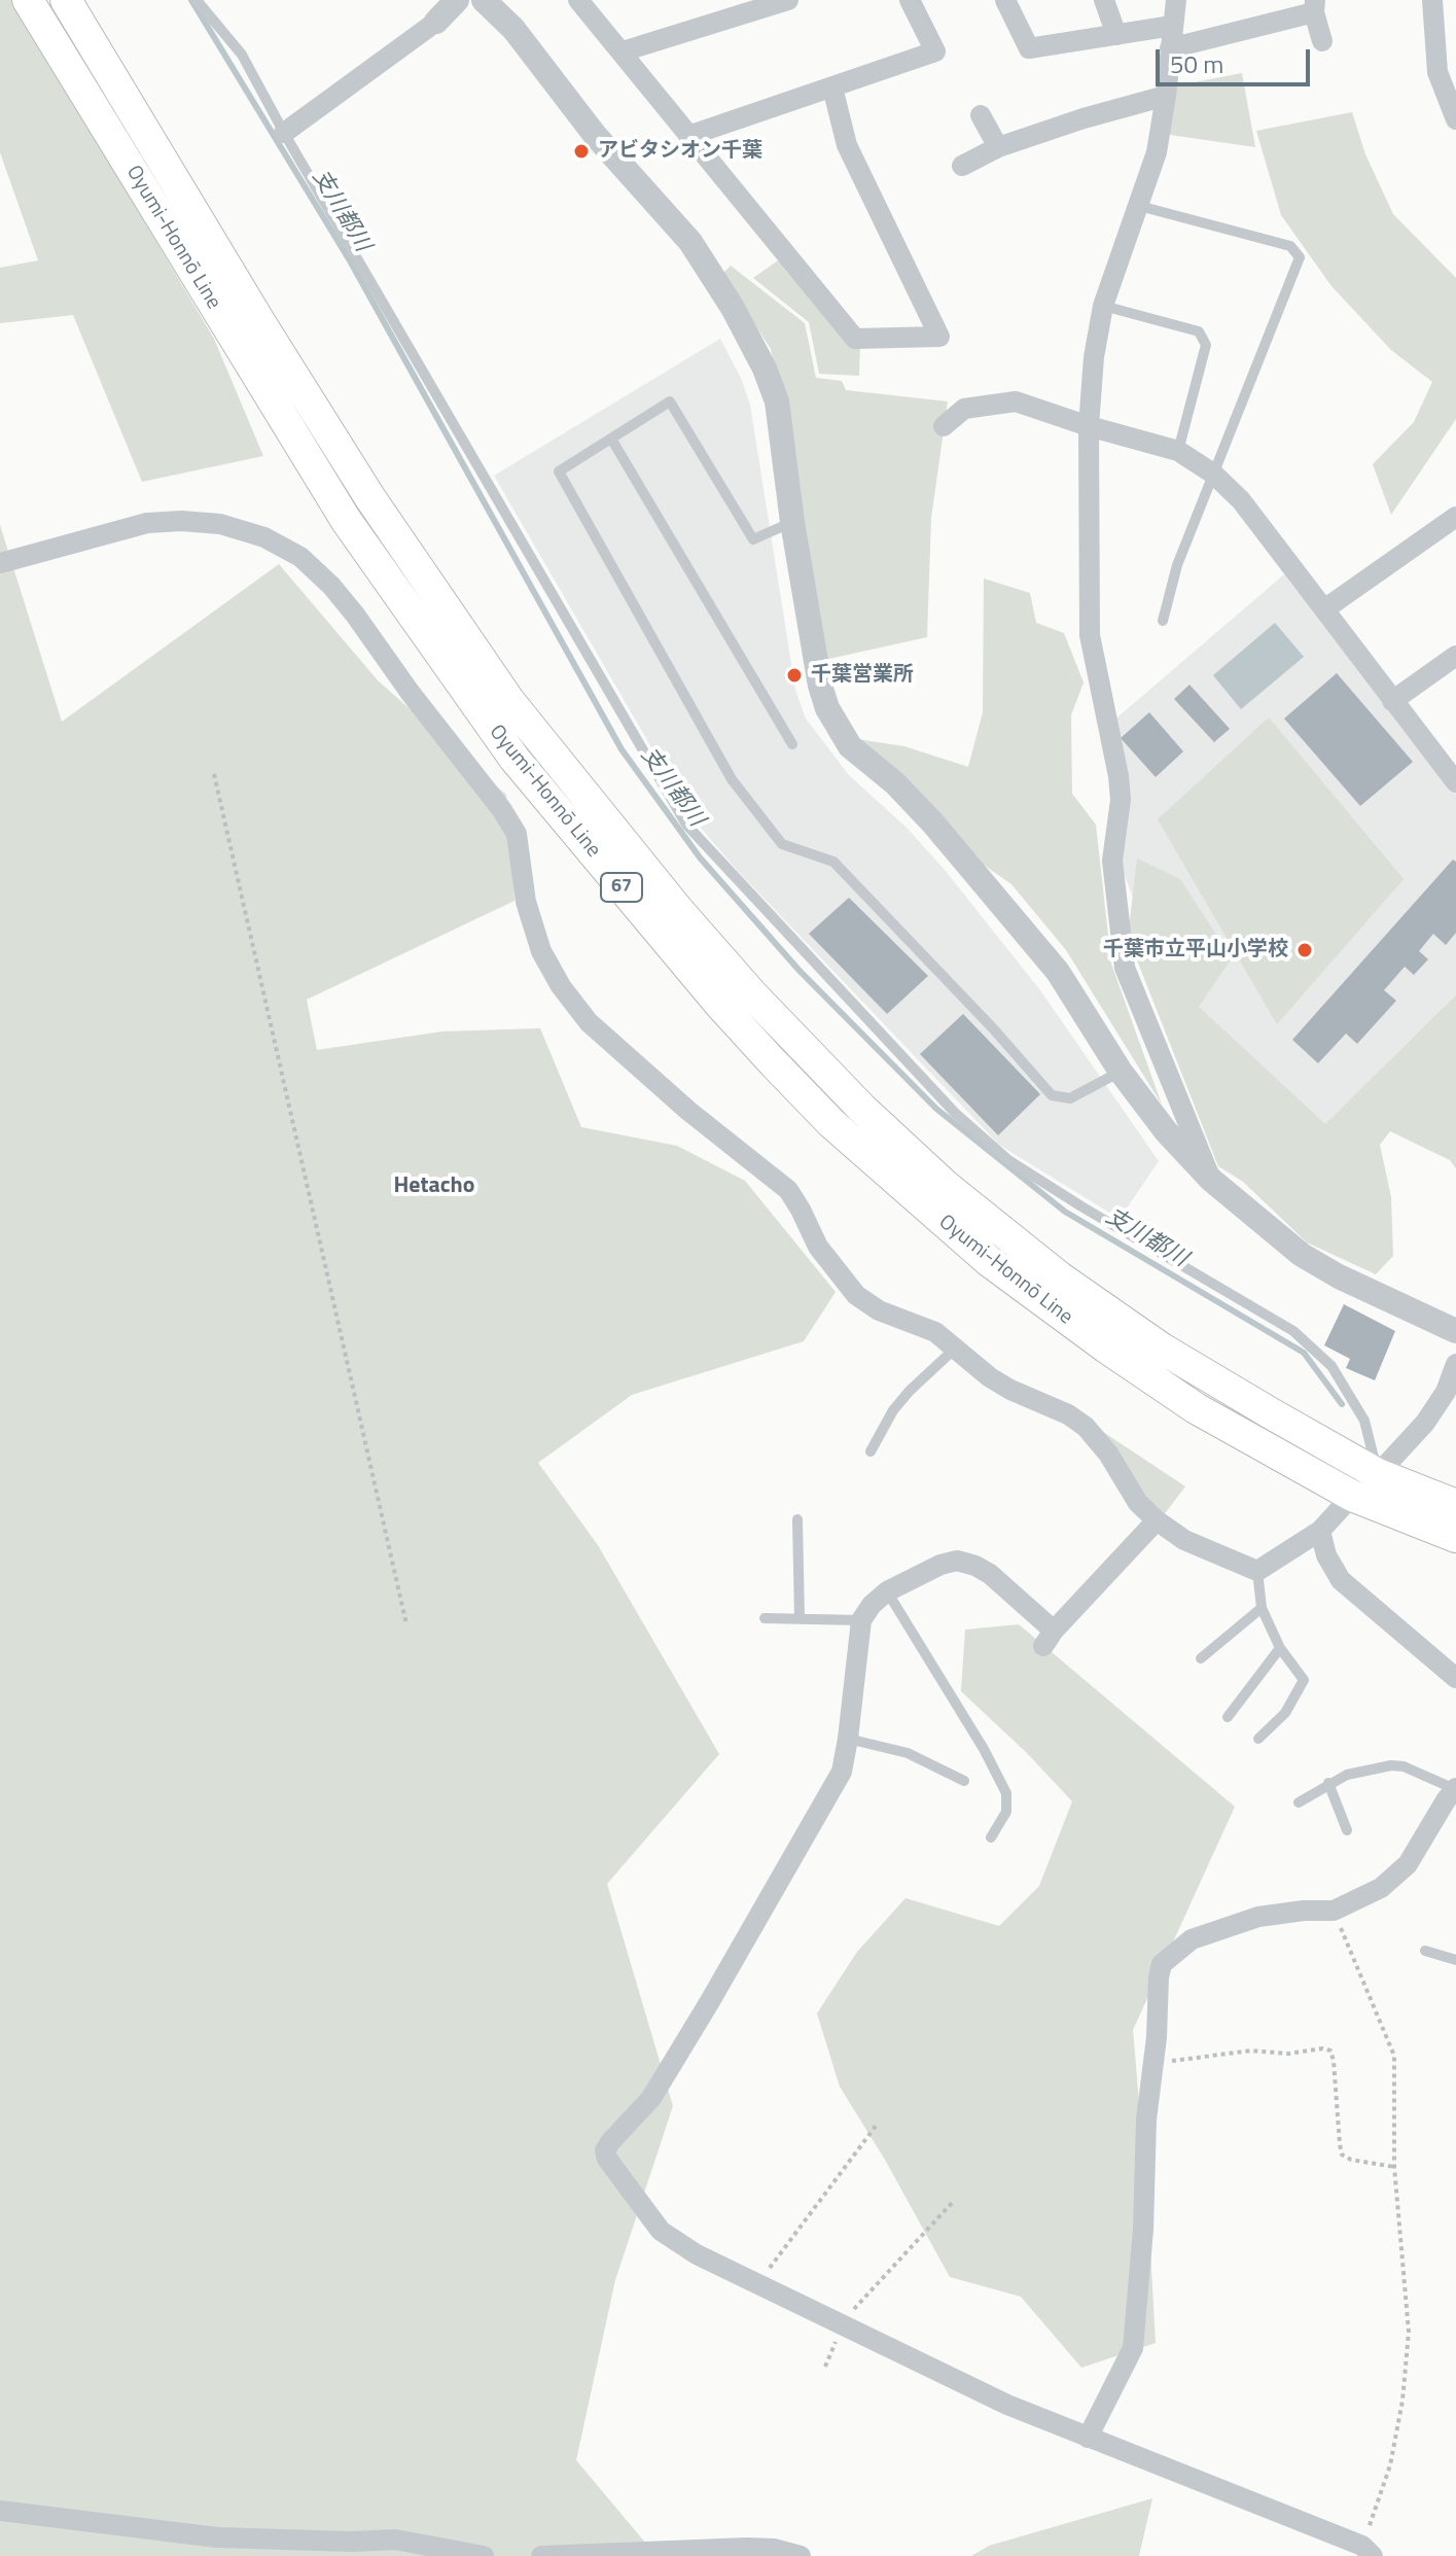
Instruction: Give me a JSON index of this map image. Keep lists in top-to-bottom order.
{
  "streets": {
    "main road": ["Oyumi-Honnō Line", "67"]
  },
  "districts": ["Hetacho"],
  "water": ["支川都川"],
  "places": ["アビタシオン千葉", "千葉営業所", "千葉市立平山小学校"],
  "scale_bar": "50 m"
}
